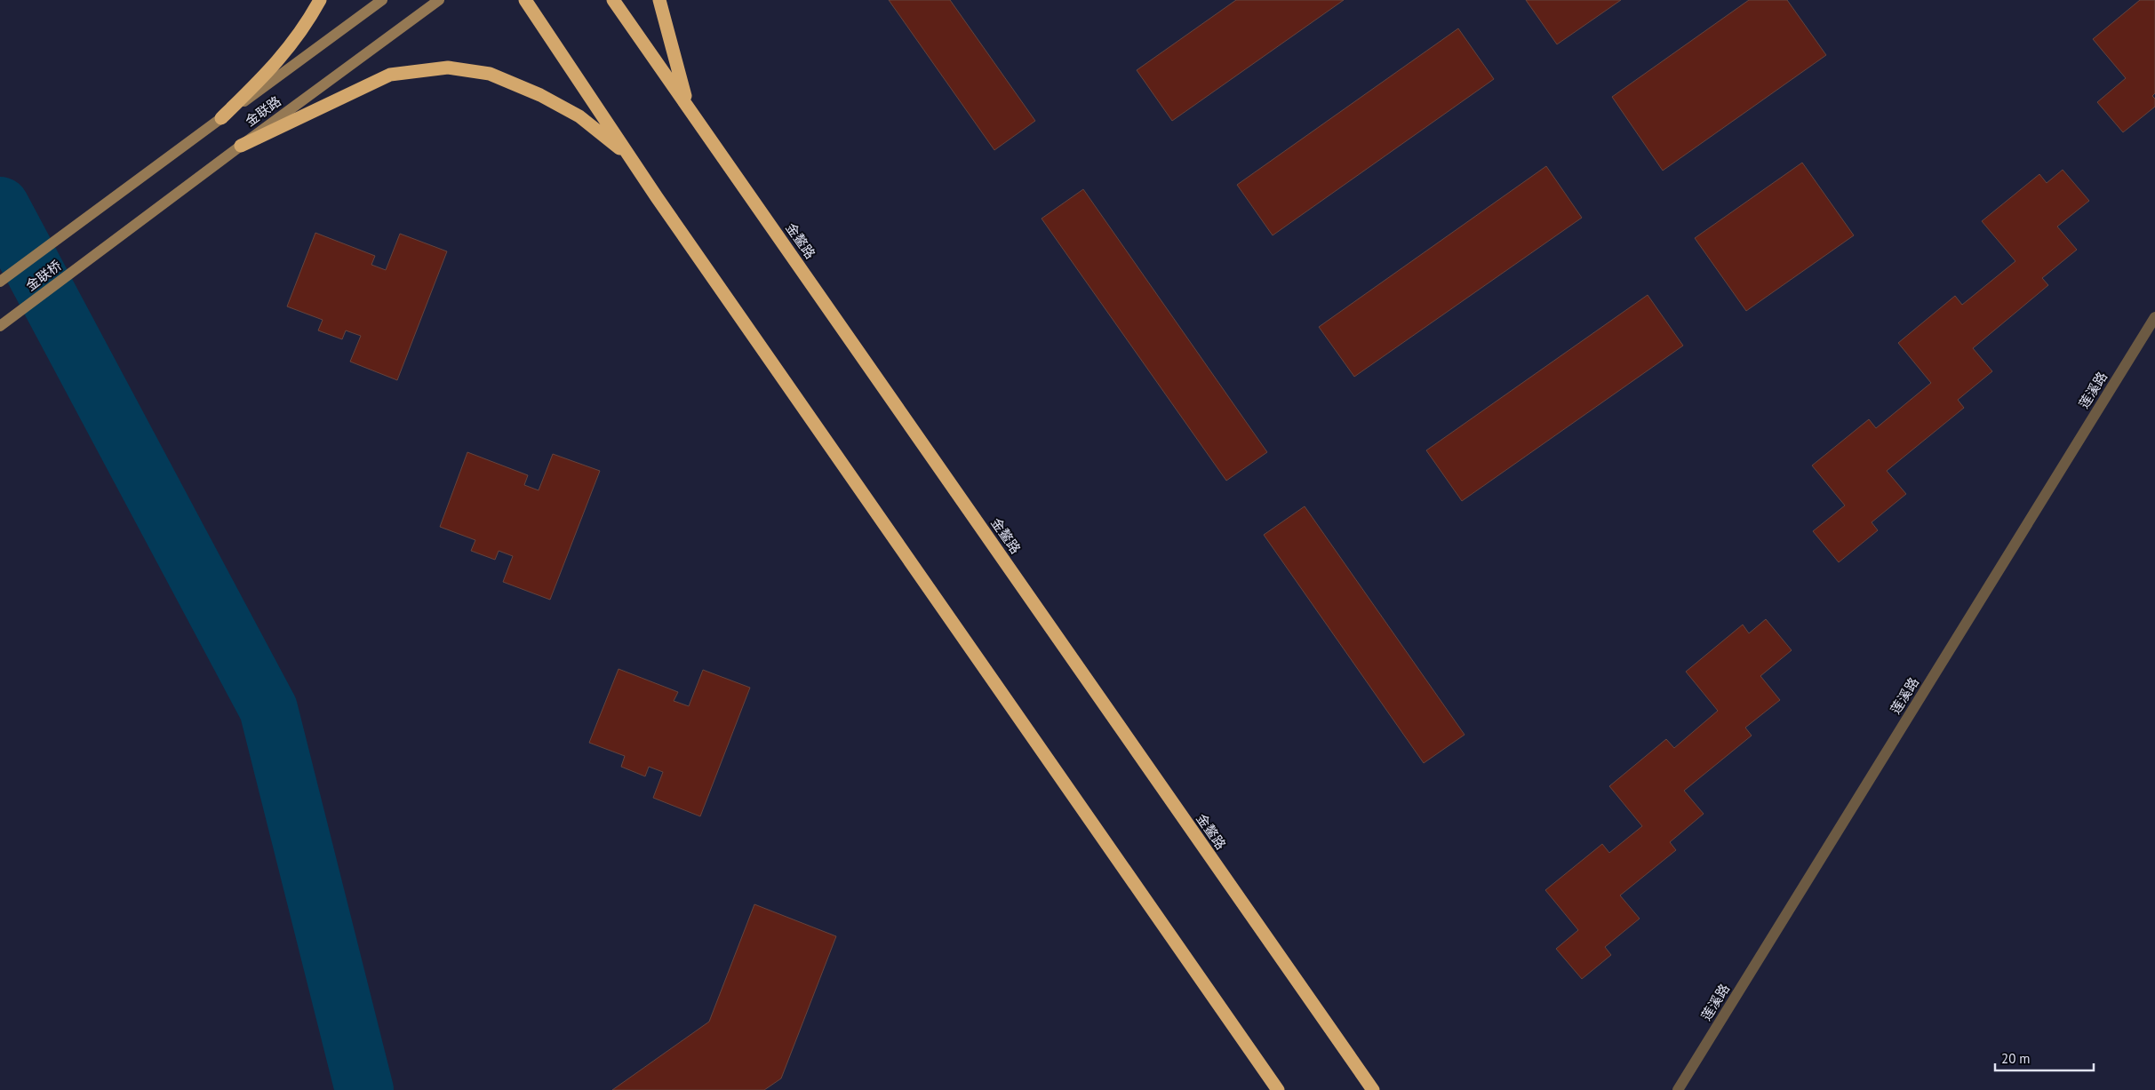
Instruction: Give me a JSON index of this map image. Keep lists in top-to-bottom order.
{
  "streets": {
    "highway": ["金鳌路"],
    "street": ["金联路", "金联桥", "莲溪路"]
  },
  "crossings": [
    ["金联路", "金联桥"]
  ],
  "scale_bar": "20 m"
}
